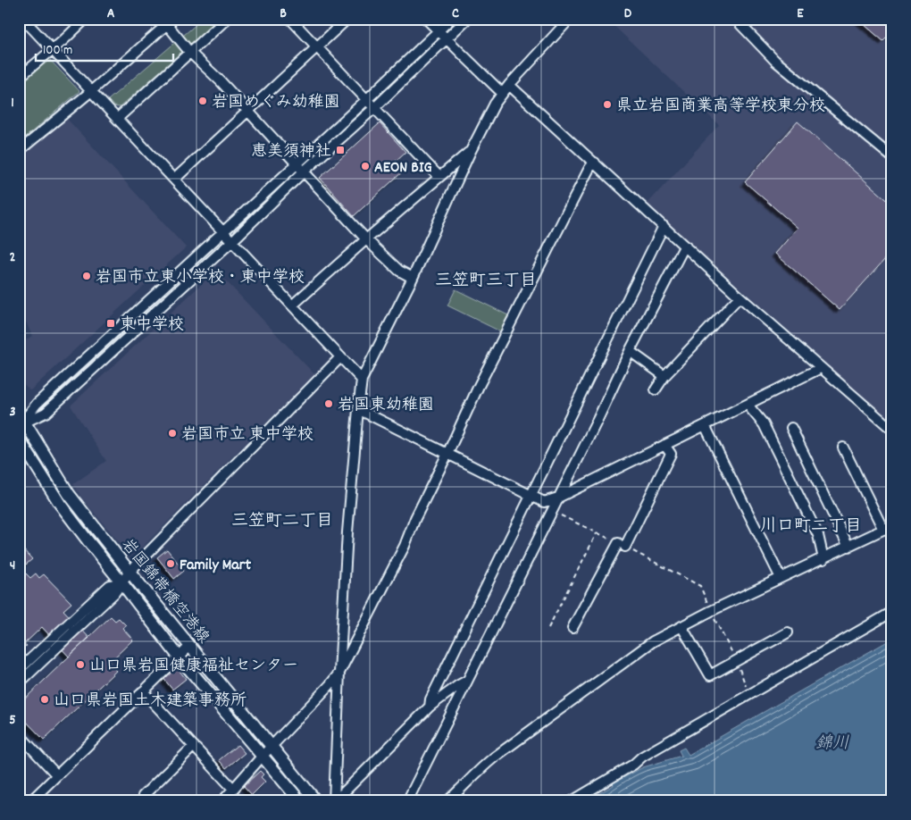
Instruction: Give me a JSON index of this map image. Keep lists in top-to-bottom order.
{
  "streets": {
    "main road": ["岩国錦帯橋空港線"]
  },
  "districts": ["三笠町三丁目", "三笠町二丁目", "川口町二丁目"],
  "water": ["錦川"],
  "places": {
    "other": [
      "岩国めぐみ幼稚園",
      "県立岩国商業高等学校東分校",
      "AEON BIG",
      "岩国市立東小学校・東中学校",
      "岩国東幼稚園",
      "岩国市立 東中学校",
      "Family Mart",
      "山口県岩国健康福祉センター",
      "山口県岩国土木建築事務所"
    ],
    "transit": ["恵美須神社", "東中学校"]
  },
  "scale_bar": "100 m",
  "grid": {
    "columns": [
      "A",
      "B",
      "C",
      "D",
      "E"
    ],
    "rows": [
      "1",
      "2",
      "3",
      "4",
      "5"
    ]
  }
}
